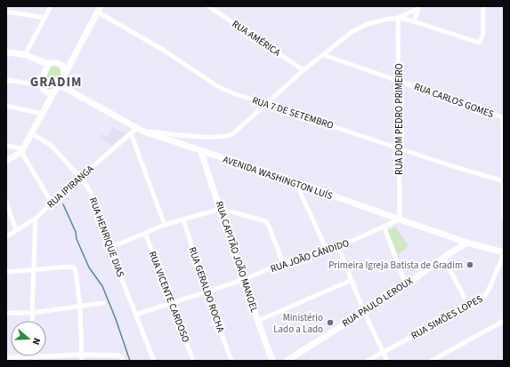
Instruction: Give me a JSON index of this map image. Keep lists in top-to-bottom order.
{
  "streets": {
    "main road": ["AVENIDA WASHINGTON LUÍS", "RUA CAPITÃO JOÃO MANOEL", "RUA PAULO LEROUX"],
    "street": [
      "RUA AMÉRICA",
      "RUA CARLOS GOMES",
      "RUA 7 DE SETEMBRO",
      "RUA DOM PEDRO PRIMEIRO",
      "RUA IPIRANGA",
      "RUA HENRIQUE DIAS",
      "RUA JOÃO CÂNDIDO",
      "RUA GERALDO ROCHA",
      "RUA VICENTE CARDOSO",
      "RUA SIMÕES LOPES"
    ]
  },
  "crossings": [
    ["RUA CARLOS GOMES", "RUA DOM PEDRO PRIMEIRO"],
    ["RUA 7 DE SETEMBRO", "RUA DOM PEDRO PRIMEIRO"],
    ["RUA DOM PEDRO PRIMEIRO", "AVENIDA WASHINGTON LUÍS"],
    ["RUA DOM PEDRO PRIMEIRO", "RUA JOÃO CÂNDIDO"],
    ["AVENIDA WASHINGTON LUÍS", "RUA IPIRANGA"],
    ["AVENIDA WASHINGTON LUÍS", "RUA JOÃO CÂNDIDO"],
    ["AVENIDA WASHINGTON LUÍS", "RUA CAPITÃO JOÃO MANOEL"],
    ["AVENIDA WASHINGTON LUÍS", "RUA PAULO LEROUX"],
    ["AVENIDA WASHINGTON LUÍS", "RUA SIMÕES LOPES"],
    ["RUA IPIRANGA", "RUA HENRIQUE DIAS"],
    ["RUA HENRIQUE DIAS", "RUA JOÃO CÂNDIDO"],
    ["RUA JOÃO CÂNDIDO", "RUA CAPITÃO JOÃO MANOEL"],
    ["RUA JOÃO CÂNDIDO", "RUA GERALDO ROCHA"],
    ["RUA JOÃO CÂNDIDO", "RUA VICENTE CARDOSO"]
  ],
  "districts": ["GRADIM"],
  "places": ["Primeira Igreja Batista de Gradim", "Ministério Lado a Lado"],
  "north": "right"
}
